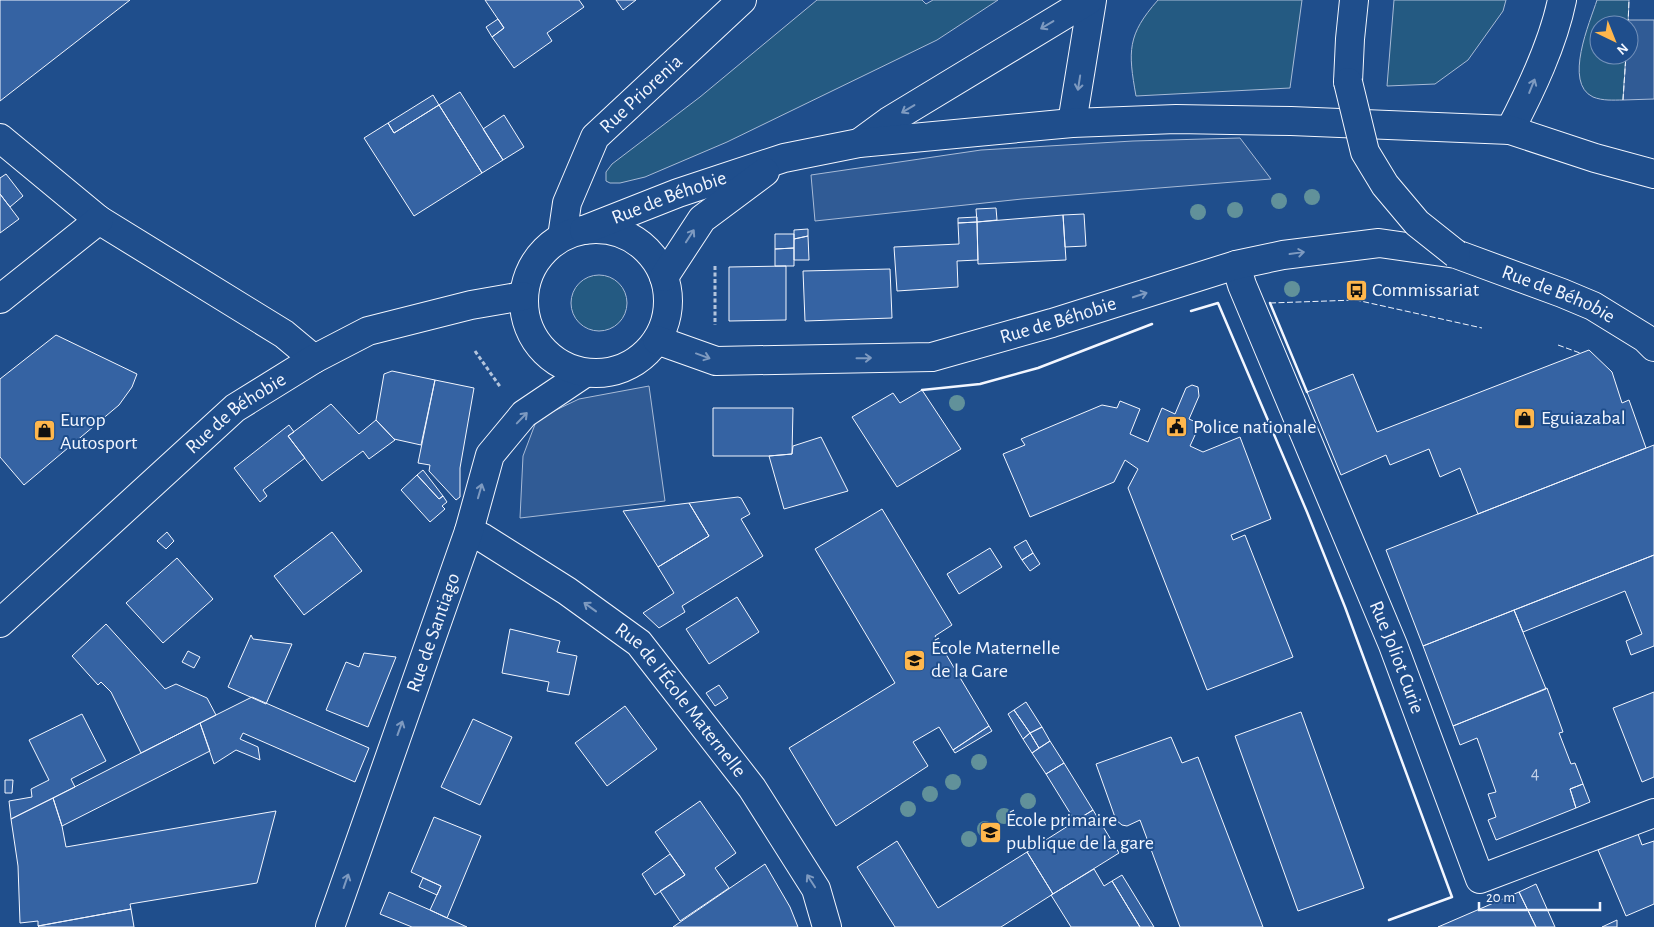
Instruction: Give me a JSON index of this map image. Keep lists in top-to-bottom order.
{
  "streets": {
    "main road": [
      "Rue Priorenia",
      "Rue de Béhobie",
      "Rue de Santiago",
      "Rue Joliot Curie",
      "Rue de l'École Maternelle"
    ]
  },
  "crossings": [
    ["Rue Priorenia", "Rue de Béhobie"],
    ["Rue Priorenia", "Rue de Santiago"],
    ["Rue de Béhobie", "Rue de Santiago"],
    ["Rue de Béhobie", "Rue Joliot Curie"],
    ["Rue de Santiago", "Rue de l'École Maternelle"]
  ],
  "one_way": ["Rue de Santiago", "Rue de l'École Maternelle"],
  "places": {
    "bus stop": ["Commissariat"],
    "shop": ["Eguiazabal", "Europ Autosport"],
    "public building": ["Police nationale"],
    "school or university": ["École Maternelle de la Gare", "École primaire publique de la gare"]
  },
  "house_numbers": ["4"],
  "scale_bar": "20 m",
  "north": "bottom right"
}
